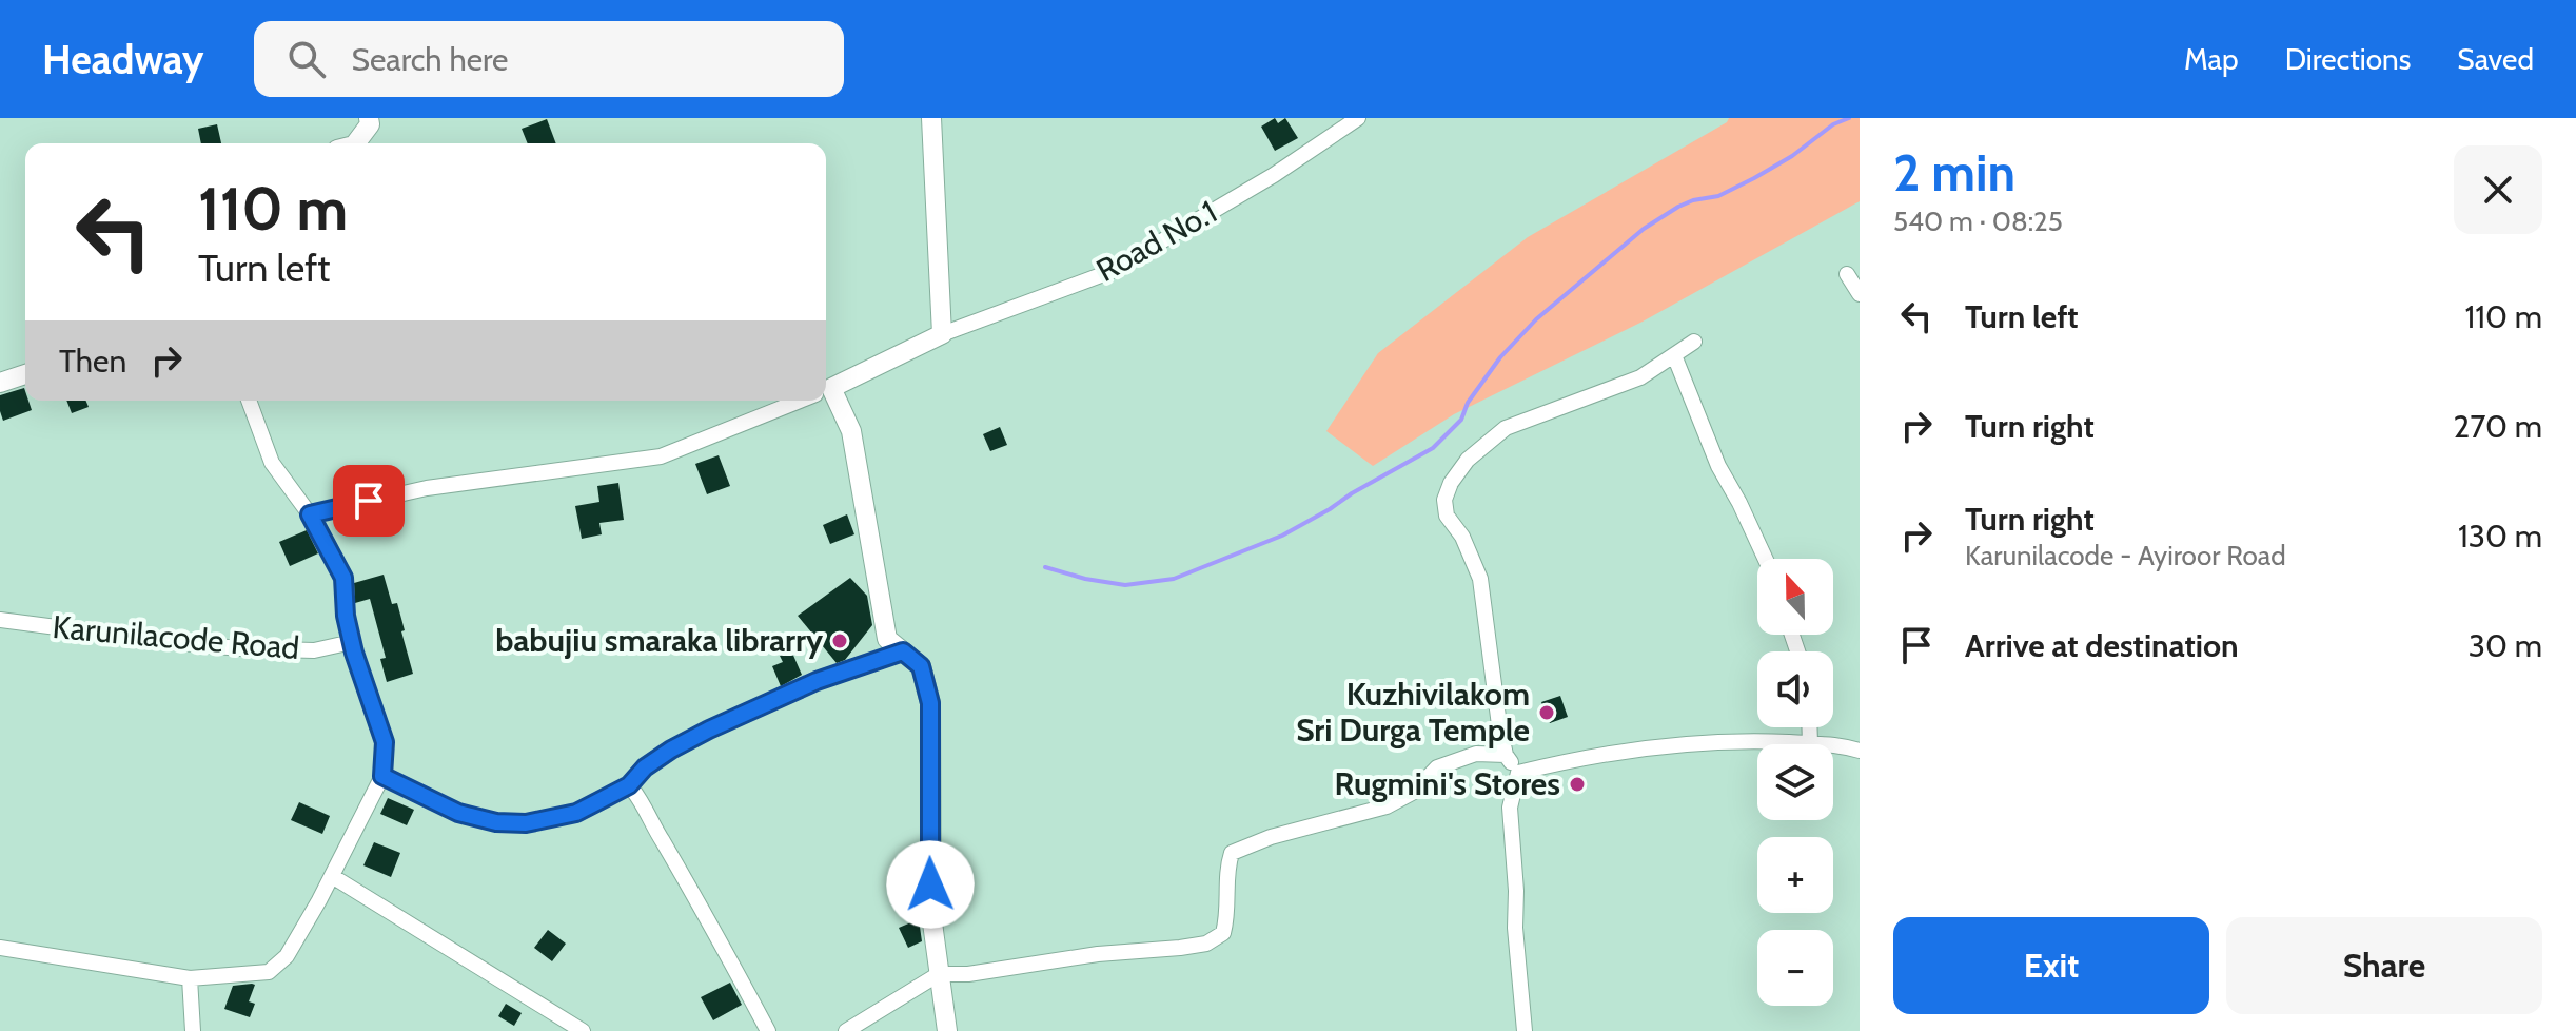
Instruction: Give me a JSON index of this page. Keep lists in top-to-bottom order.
{
  "streets": {
    "street": ["Road No.1", "Karunilacode Road"]
  },
  "places": ["babujiu smaraka librarry", "Kuzhivilakom Sri Durga Temple", "Rugmini's Stores"],
  "north": "top",
  "page": {
    "header": "Headway",
    "search": "Search here",
    "nav": ["Map", "Directions", "Saved"],
    "heading": ["2 min", "540 m · 08:25"],
    "turn": ["110 m", "Turn left"],
    "list": [
      {
        "name": "Turn left",
        "value": "110 m"
      },
      {
        "name": "Turn right",
        "value": "270 m"
      },
      {
        "name": "Turn right",
        "note": "Karunilacode - Ayiroor Road",
        "value": "130 m"
      },
      {
        "name": "Arrive at destination",
        "value": "30 m"
      }
    ],
    "then": "Then",
    "map_buttons": ["+", "−"],
    "buttons": ["Exit", "Share"]
  }
}
